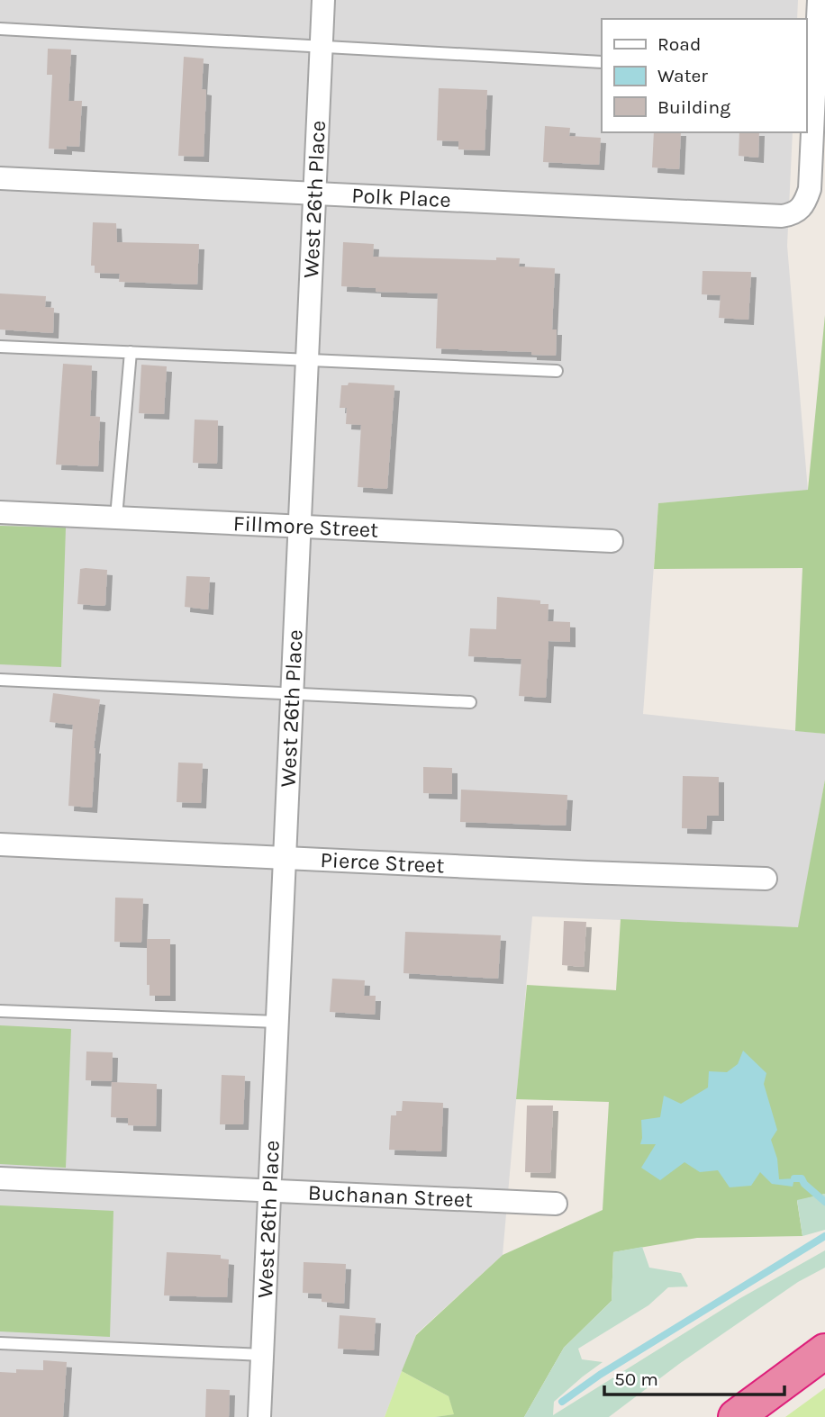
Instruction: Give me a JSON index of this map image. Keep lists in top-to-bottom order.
{
  "streets": {
    "street": [
      "Polk Place",
      "West 26th Place",
      "Fillmore Street",
      "Pierce Street",
      "Buchanan Street"
    ]
  },
  "crossings": [
    ["Polk Place", "West 26th Place"],
    ["West 26th Place", "Fillmore Street"],
    ["West 26th Place", "Pierce Street"],
    ["West 26th Place", "Buchanan Street"]
  ],
  "legend": ["Road", "Water", "Building"],
  "scale_bar": "50 m"
}
